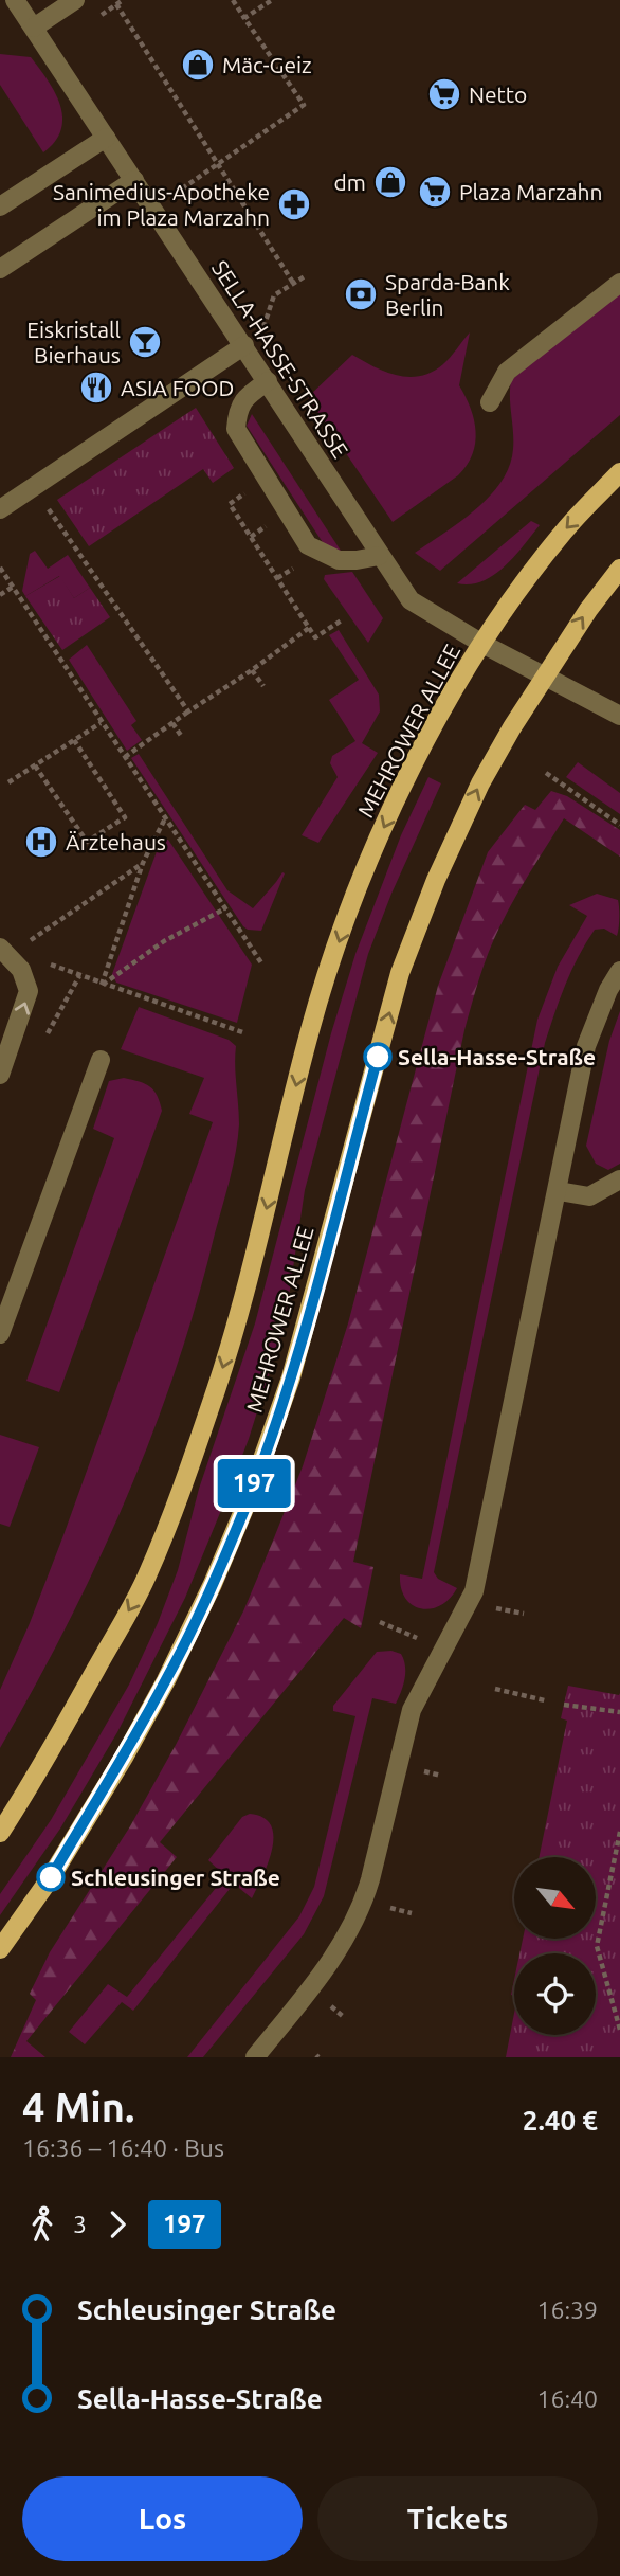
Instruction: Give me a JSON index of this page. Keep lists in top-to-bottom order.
{
  "streets": {
    "main road": ["MEHROWER ALLEE"],
    "street": ["SELLA-HASSE-STRASSE"]
  },
  "crossings": [
    ["SELLA-HASSE-STRASSE", "MEHROWER ALLEE"]
  ],
  "places": {
    "shop": ["Mäc-Geiz", "dm"],
    "supermarket": ["Netto", "Plaza Marzahn"],
    "pharmacy": ["Sanimedius-Apotheke im Plaza Marzahn"],
    "bank": ["Sparda-Bank Berlin"],
    "bar": ["Eiskristall Bierhaus"],
    "restaurant": ["ASIA FOOD"],
    "hospital": ["Ärztehaus"],
    "other": ["Sella-Hasse-Straße", "Schleusinger Straße"]
  },
  "lines": ["bus line 197"],
  "north": "bottom right",
  "page": {
    "on_map": "197",
    "heading": ["4 Min.", "16:36 – 16:40 · Bus", "2.40 €"],
    "legs": ["3", "197"],
    "list": [
      {
        "name": "Schleusinger Straße",
        "value": "16:39"
      },
      {
        "name": "Sella-Hasse-Straße",
        "value": "16:40"
      }
    ],
    "buttons": ["Los", "Tickets"]
  }
}
